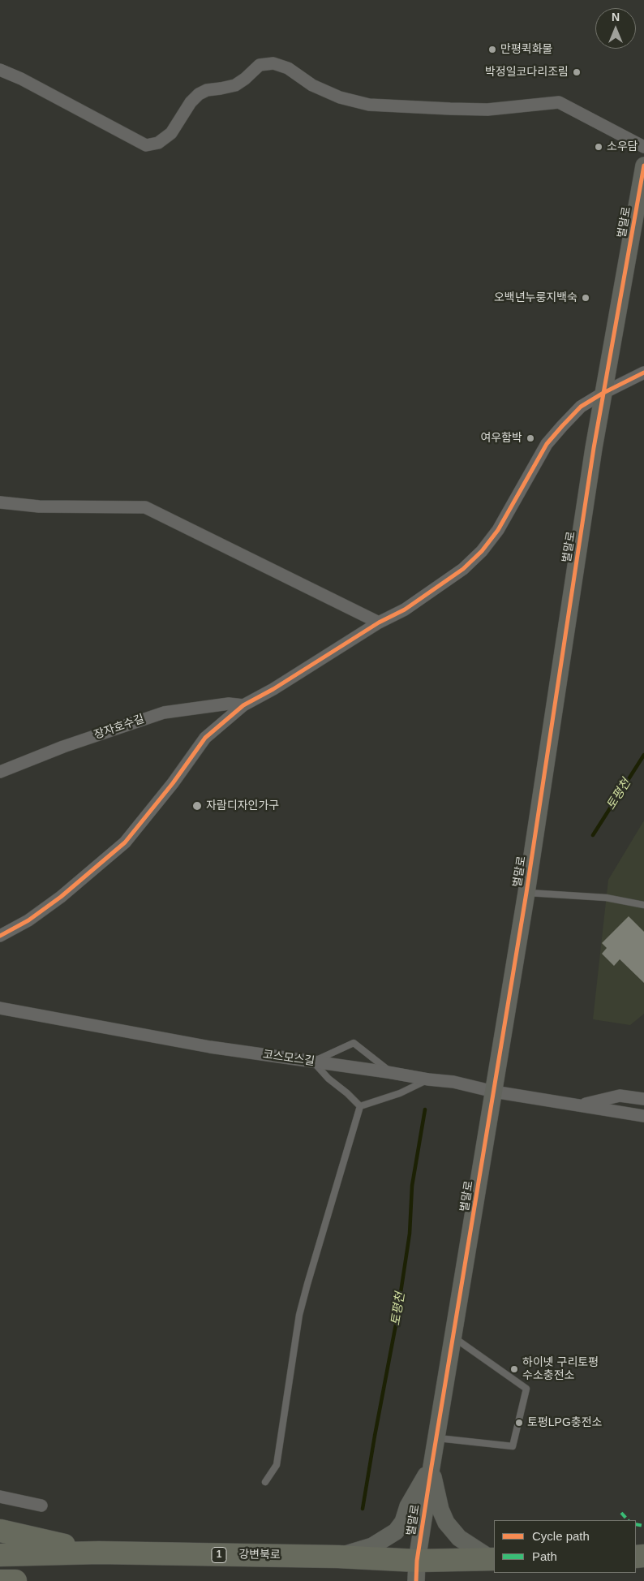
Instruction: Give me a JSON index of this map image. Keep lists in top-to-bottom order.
{
  "streets": {
    "highway": ["1", "강변북로"],
    "street": ["벌말로", "장자호수길", "코스모스길"]
  },
  "crossings": [
    ["벌말로", "코스모스길"],
    ["벌말로", "강변북로"]
  ],
  "water": ["토평천"],
  "places": [
    "만평퀵화물",
    "박정일코다리조림",
    "소우담",
    "오백년누룽지백숙",
    "여우함박",
    "자람디자인가구",
    "하이넷 구리토평 수소충전소",
    "토평LPG충전소"
  ],
  "legend": ["Cycle path", "Path"],
  "north": "top"
}
